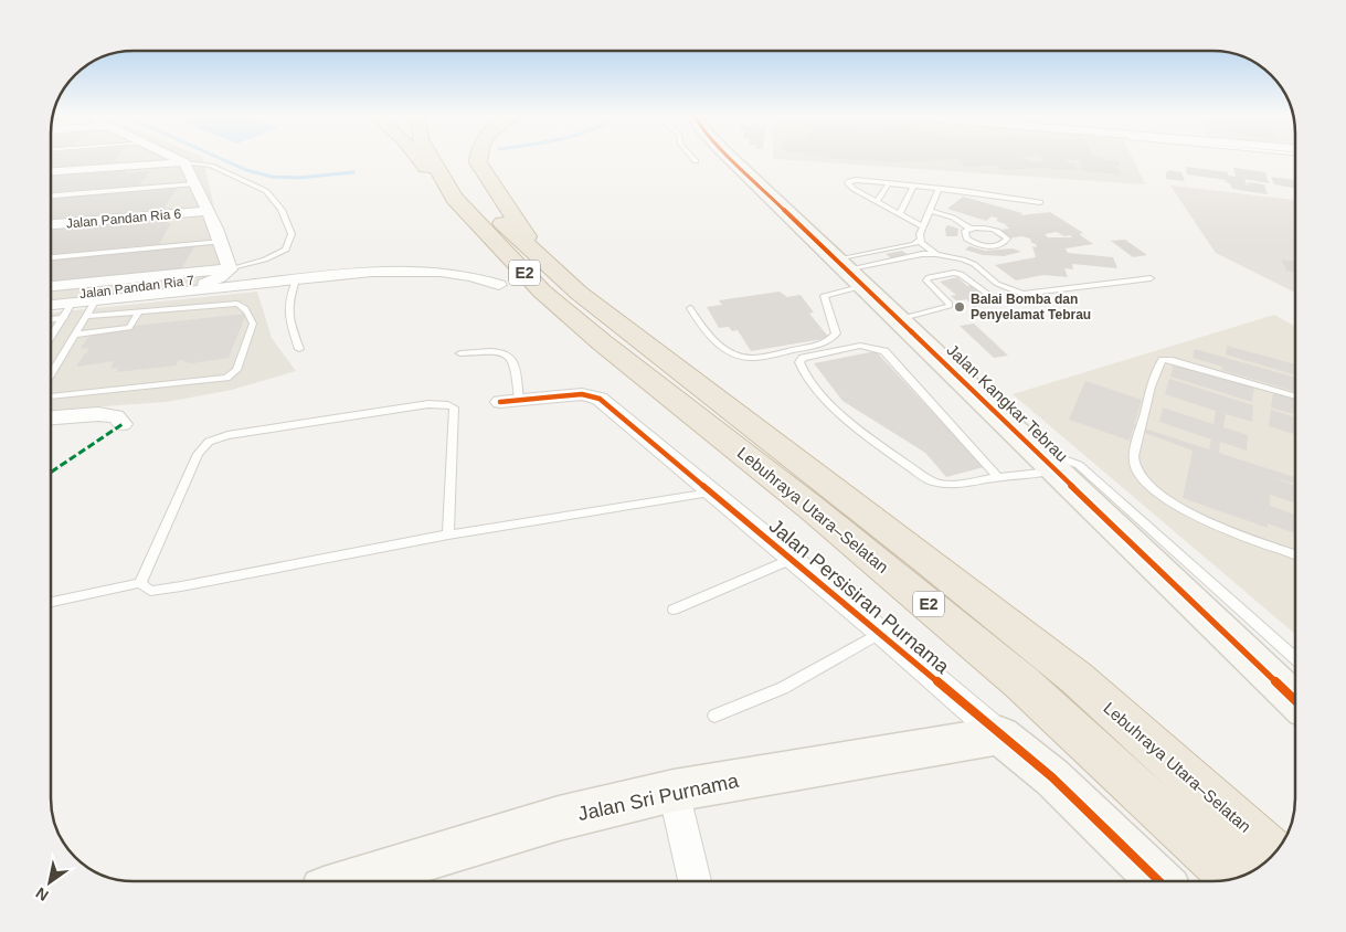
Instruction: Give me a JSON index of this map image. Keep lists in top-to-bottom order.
{
  "streets": {
    "highway": ["E2", "Lebuhraya Utara–Selatan"],
    "street": [
      "Jalan Pandan Ria 6",
      "Jalan Pandan Ria 7",
      "Jalan Kangkar Tebrau",
      "Jalan Persisiran Purnama",
      "Jalan Sri Purnama"
    ]
  },
  "crossings": [
    ["Jalan Persisiran Purnama", "Jalan Sri Purnama"]
  ],
  "places": ["Balai Bomba dan Penyelamat Tebrau"],
  "north": "bottom left"
}
